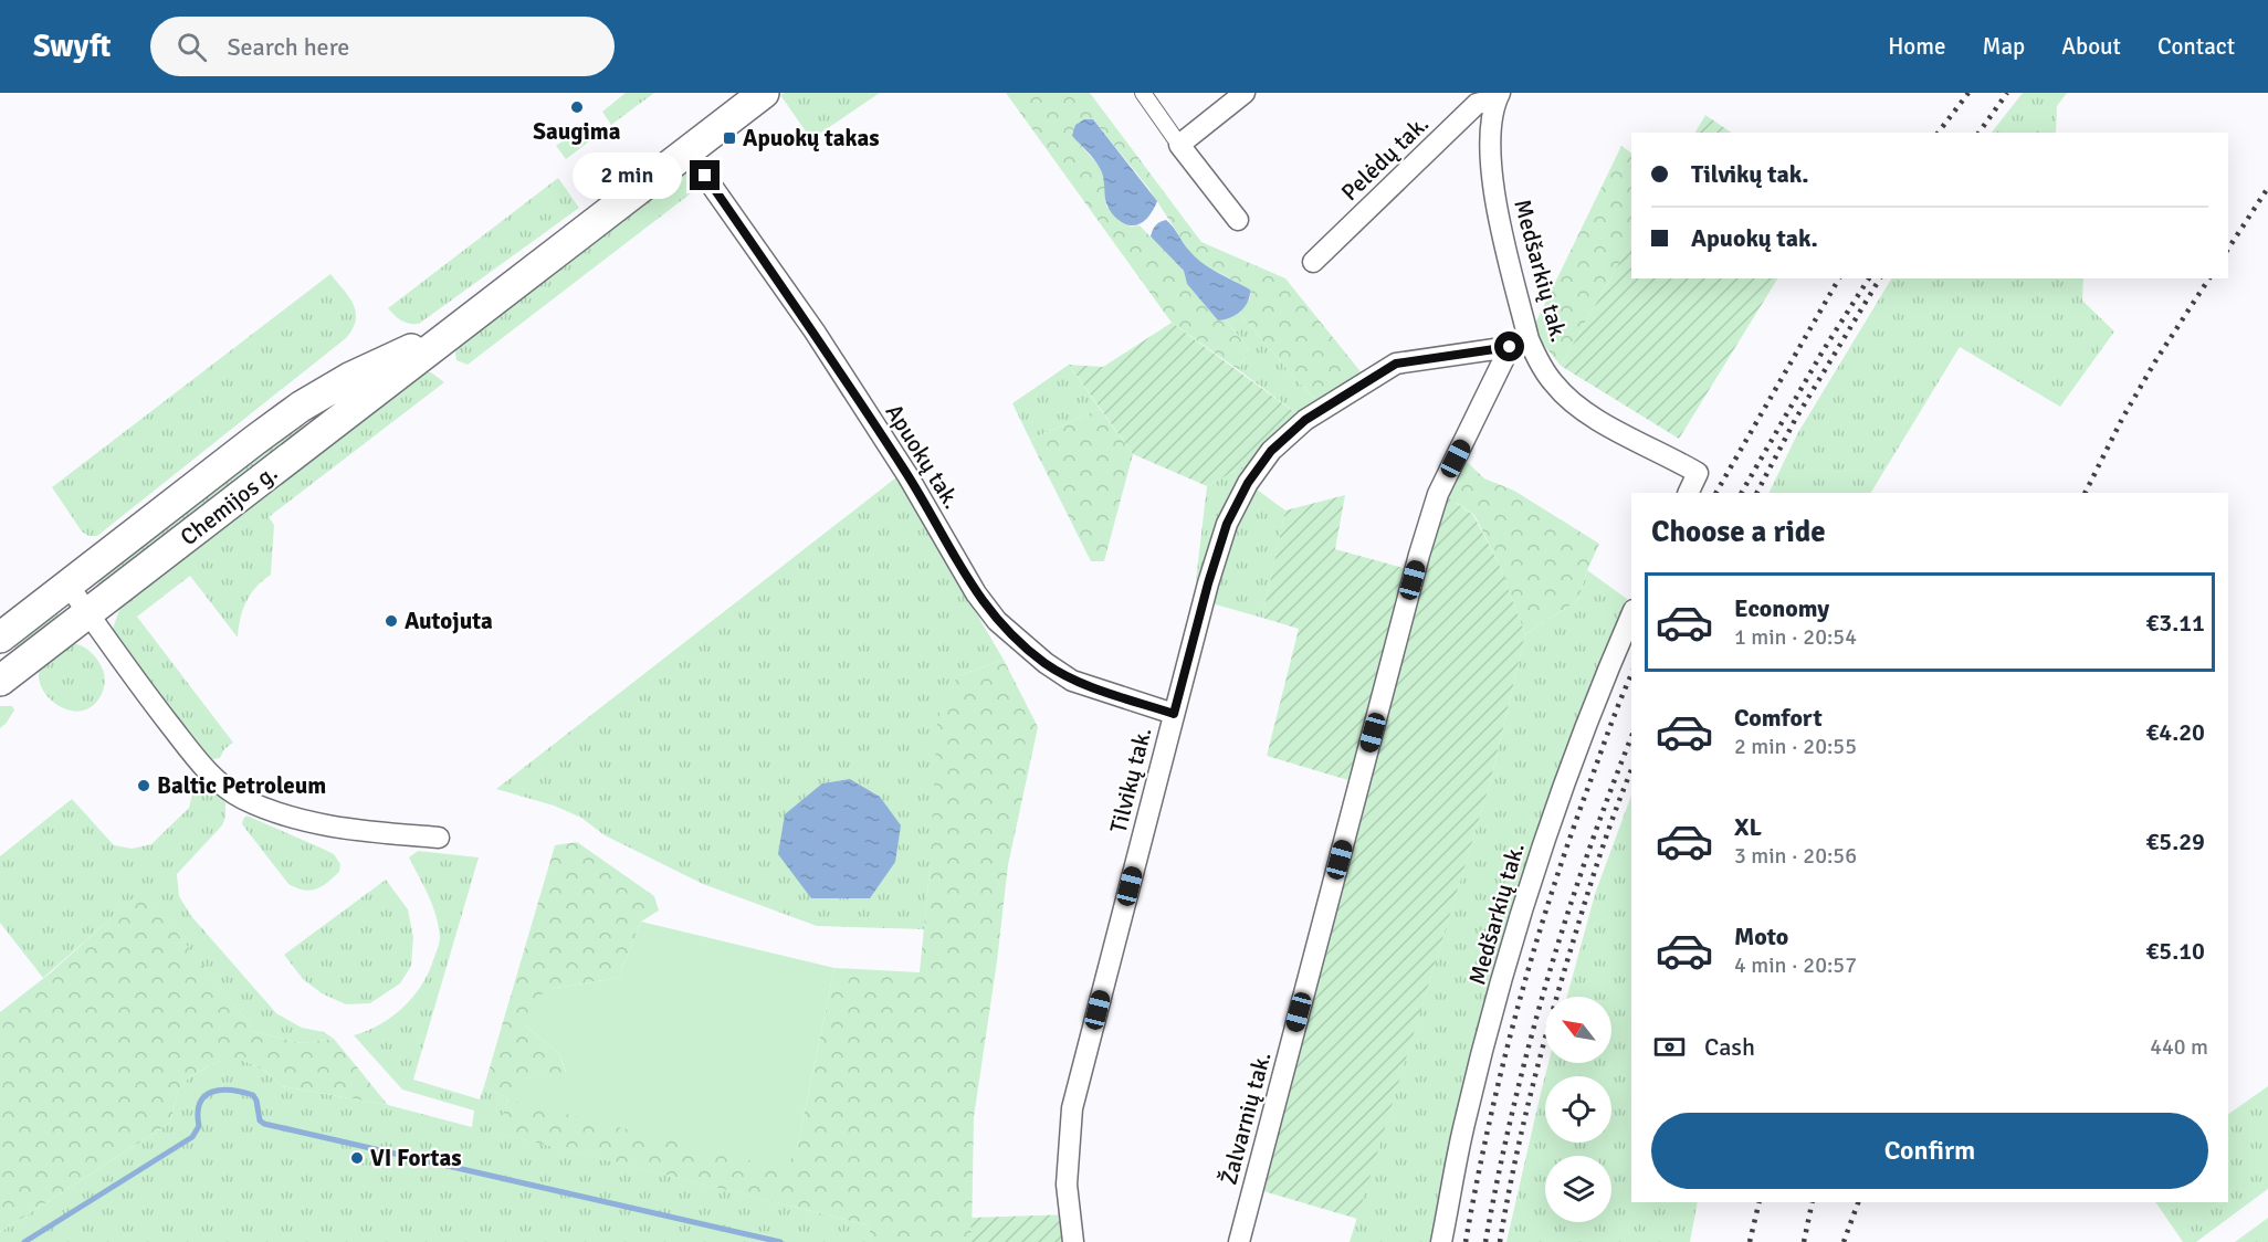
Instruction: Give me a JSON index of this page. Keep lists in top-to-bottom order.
{
  "streets": {
    "main road": ["Chemijos g."],
    "street": [
      "Pelėdų tak.",
      "Medšarkių tak.",
      "Apuokų tak.",
      "Tilvikų tak.",
      "Žalvarnių tak."
    ]
  },
  "crossings": [
    ["Pelėdų tak.", "Medšarkių tak."],
    ["Medšarkių tak.", "Tilvikų tak."],
    ["Medšarkių tak.", "Žalvarnių tak."],
    ["Apuokų tak.", "Chemijos g."],
    ["Apuokų tak.", "Tilvikų tak."],
    ["Tilvikų tak.", "Žalvarnių tak."]
  ],
  "places": {
    "other": [
      "Saugima",
      "Autojuta",
      "Baltic Petroleum",
      "VI Fortas"
    ],
    "transit": ["Apuokų takas"]
  },
  "north": "top left",
  "page": {
    "header": "Swyft",
    "search": "Search here",
    "nav": [
      "Home",
      "Map",
      "About",
      "Contact"
    ],
    "banner": ["Tilvikų tak.", "Apuokų tak."],
    "bubble": "2 min",
    "heading": "Choose a ride",
    "list": [
      {
        "name": "Economy",
        "note": "1 min · 20:54",
        "value": "€3.11"
      },
      {
        "name": "Comfort",
        "note": "2 min · 20:55",
        "value": "€4.20"
      },
      {
        "name": "XL",
        "note": "3 min · 20:56",
        "value": "€5.29"
      },
      {
        "name": "Moto",
        "note": "4 min · 20:57",
        "value": "€5.10"
      }
    ],
    "pay": ["Cash", "440 m"],
    "buttons": "Confirm"
  }
}
